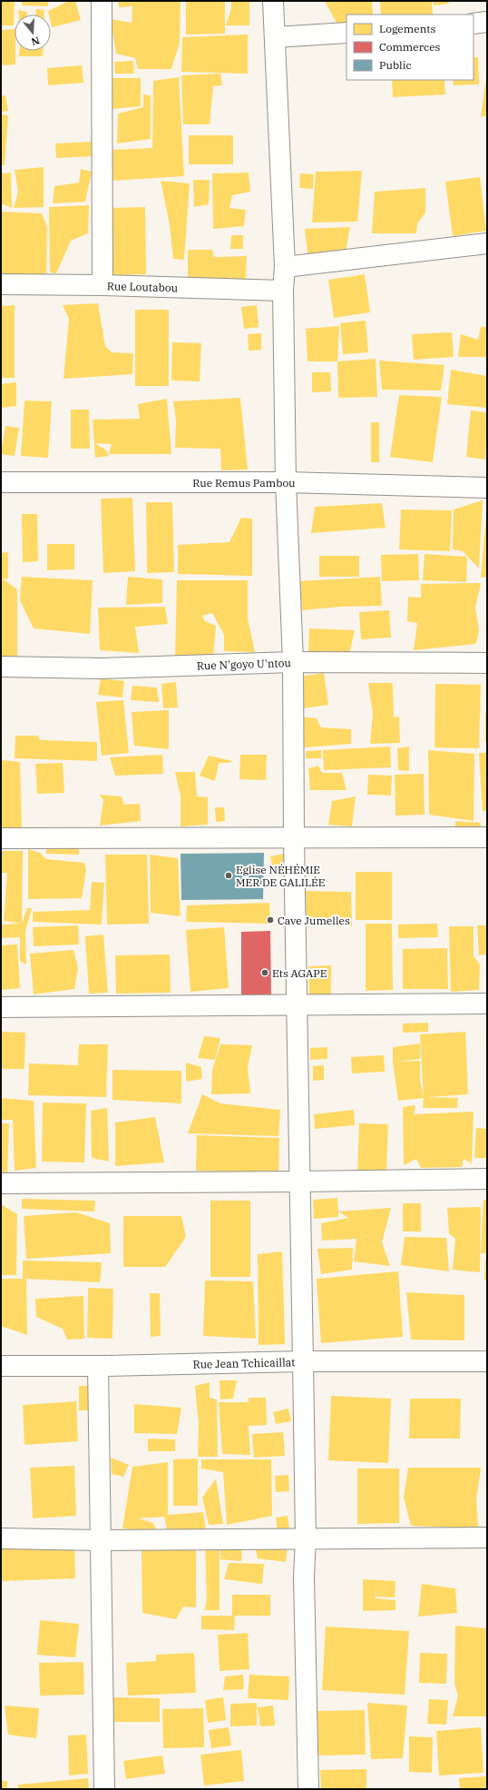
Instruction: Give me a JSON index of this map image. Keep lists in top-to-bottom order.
{
  "streets": {
    "street": [
      "Rue Loutabou",
      "Rue Remus Pambou",
      "Rue N'goyo U'ntou",
      "Rue Jean Tchicaillat"
    ]
  },
  "places": ["Eglise NÉHÉMIE MER DE GALILÉE", "Cave Jumelles", "Ets AGAPE"],
  "legend": ["Logements", "Commerces", "Public"],
  "north": "bottom"
}
